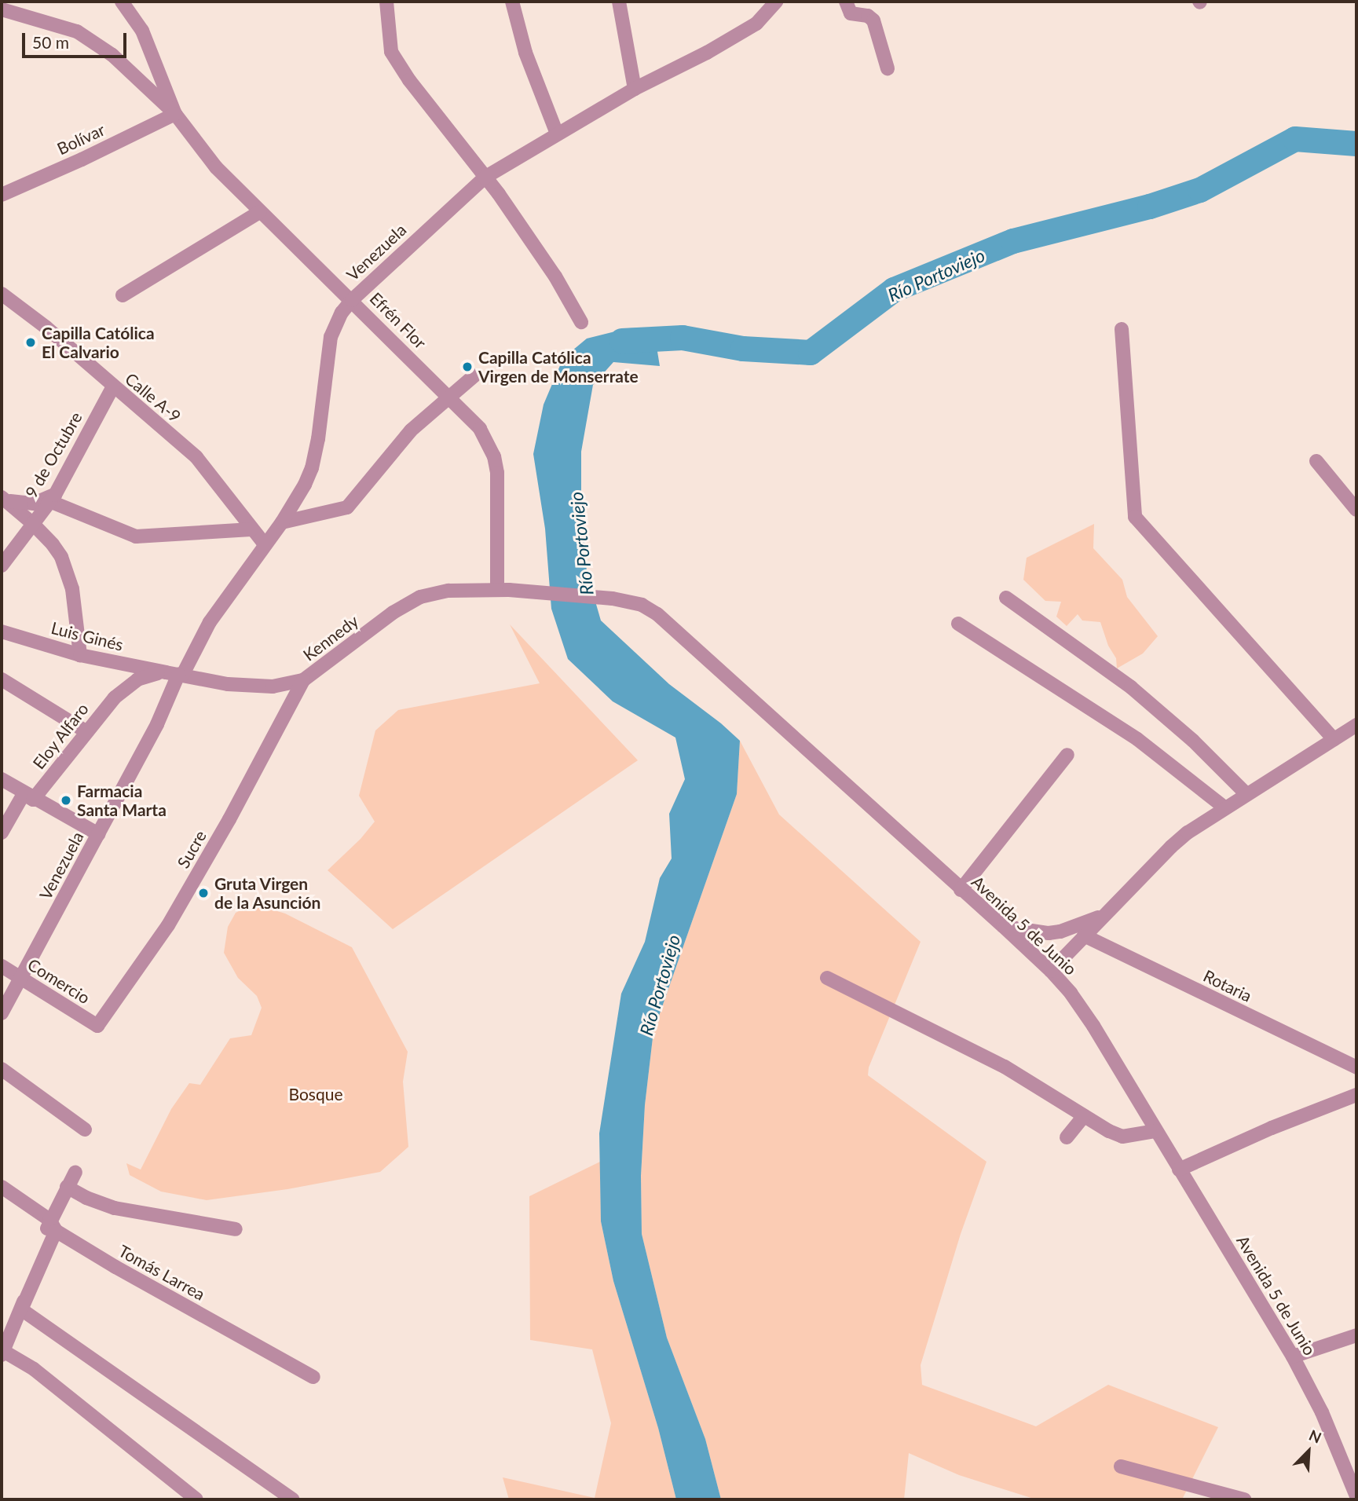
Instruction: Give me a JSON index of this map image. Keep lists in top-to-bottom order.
{
  "streets": {
    "street": [
      "Bolívar",
      "Venezuela",
      "Efrén Flor",
      "Calle A-9",
      "9 de Octubre",
      "Luis Ginés",
      "Kennedy",
      "Eloy Alfaro",
      "Sucre",
      "Avenida 5 de Junio",
      "Comercio",
      "Rotaria",
      "Tomás Larrea"
    ]
  },
  "crossings": [
    ["Bolívar", "Efrén Flor"],
    ["Venezuela", "Efrén Flor"],
    ["Venezuela", "Calle A-9"],
    ["Venezuela", "Luis Ginés"],
    ["Venezuela", "Kennedy"],
    ["Venezuela", "Eloy Alfaro"],
    ["Venezuela", "Comercio"],
    ["Efrén Flor", "Kennedy"],
    ["Calle A-9", "9 de Octubre"],
    ["Luis Ginés", "Kennedy"],
    ["Luis Ginés", "Eloy Alfaro"],
    ["Kennedy", "Eloy Alfaro"],
    ["Kennedy", "Sucre"],
    ["Kennedy", "Avenida 5 de Junio"],
    ["Sucre", "Comercio"]
  ],
  "water": ["Río Portoviejo"],
  "parks": ["Bosque"],
  "places": [
    "Capilla Católica El Calvario",
    "Capilla Católica Virgen de Monserrate",
    "Farmacia Santa Marta",
    "Gruta Virgen de la Asunción"
  ],
  "scale_bar": "50 m",
  "north": "top right"
}
